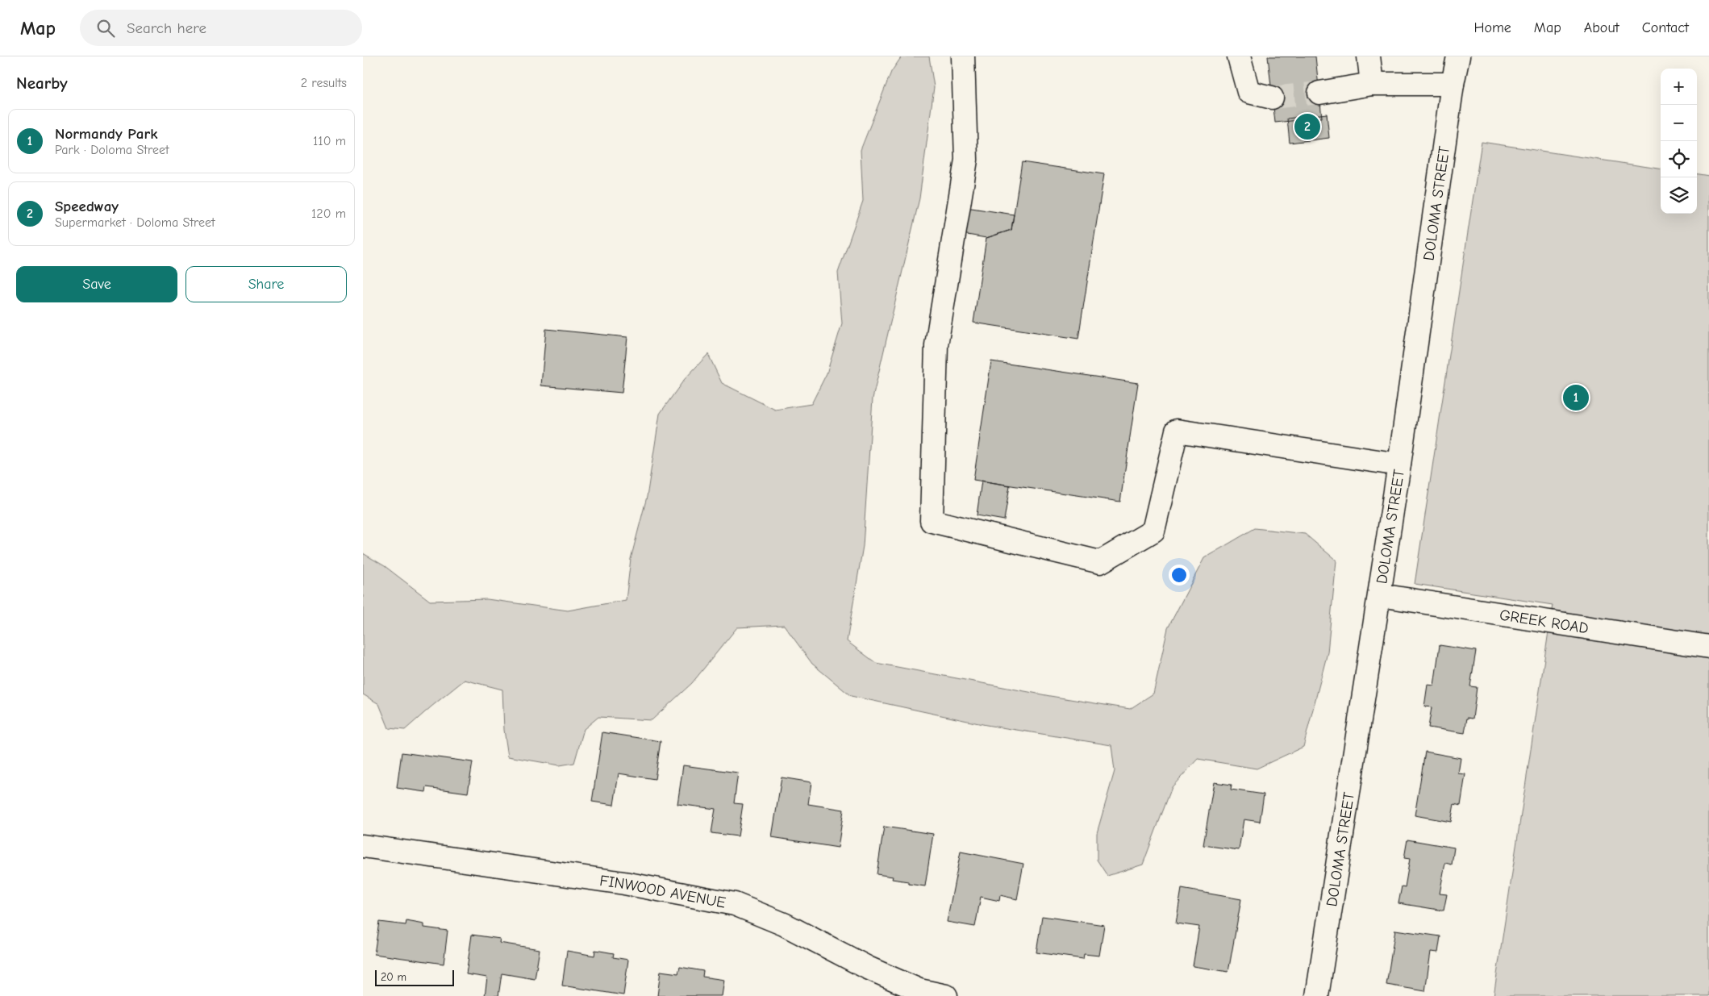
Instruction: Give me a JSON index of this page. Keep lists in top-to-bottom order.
{
  "streets": {
    "street": ["DOLOMA STREET", "GREEK ROAD", "FINWOOD AVENUE"]
  },
  "crossings": [
    ["DOLOMA STREET", "GREEK ROAD"]
  ],
  "scale_bar": "20 m",
  "page": {
    "header": "Map",
    "search": "Search here",
    "nav": [
      "Home",
      "Map",
      "About",
      "Contact"
    ],
    "heading": ["Nearby", "2 results"],
    "map_buttons": ["+", "−"],
    "list": [
      {
        "mark": "1",
        "name": "Normandy Park",
        "note": "Park · Doloma Street",
        "value": "110 m"
      },
      {
        "mark": "2",
        "name": "Speedway",
        "note": "Supermarket · Doloma Street",
        "value": "120 m"
      }
    ],
    "pins": ["2", "1"],
    "buttons": ["Save", "Share"],
    "scale": "20 m"
  }
}
